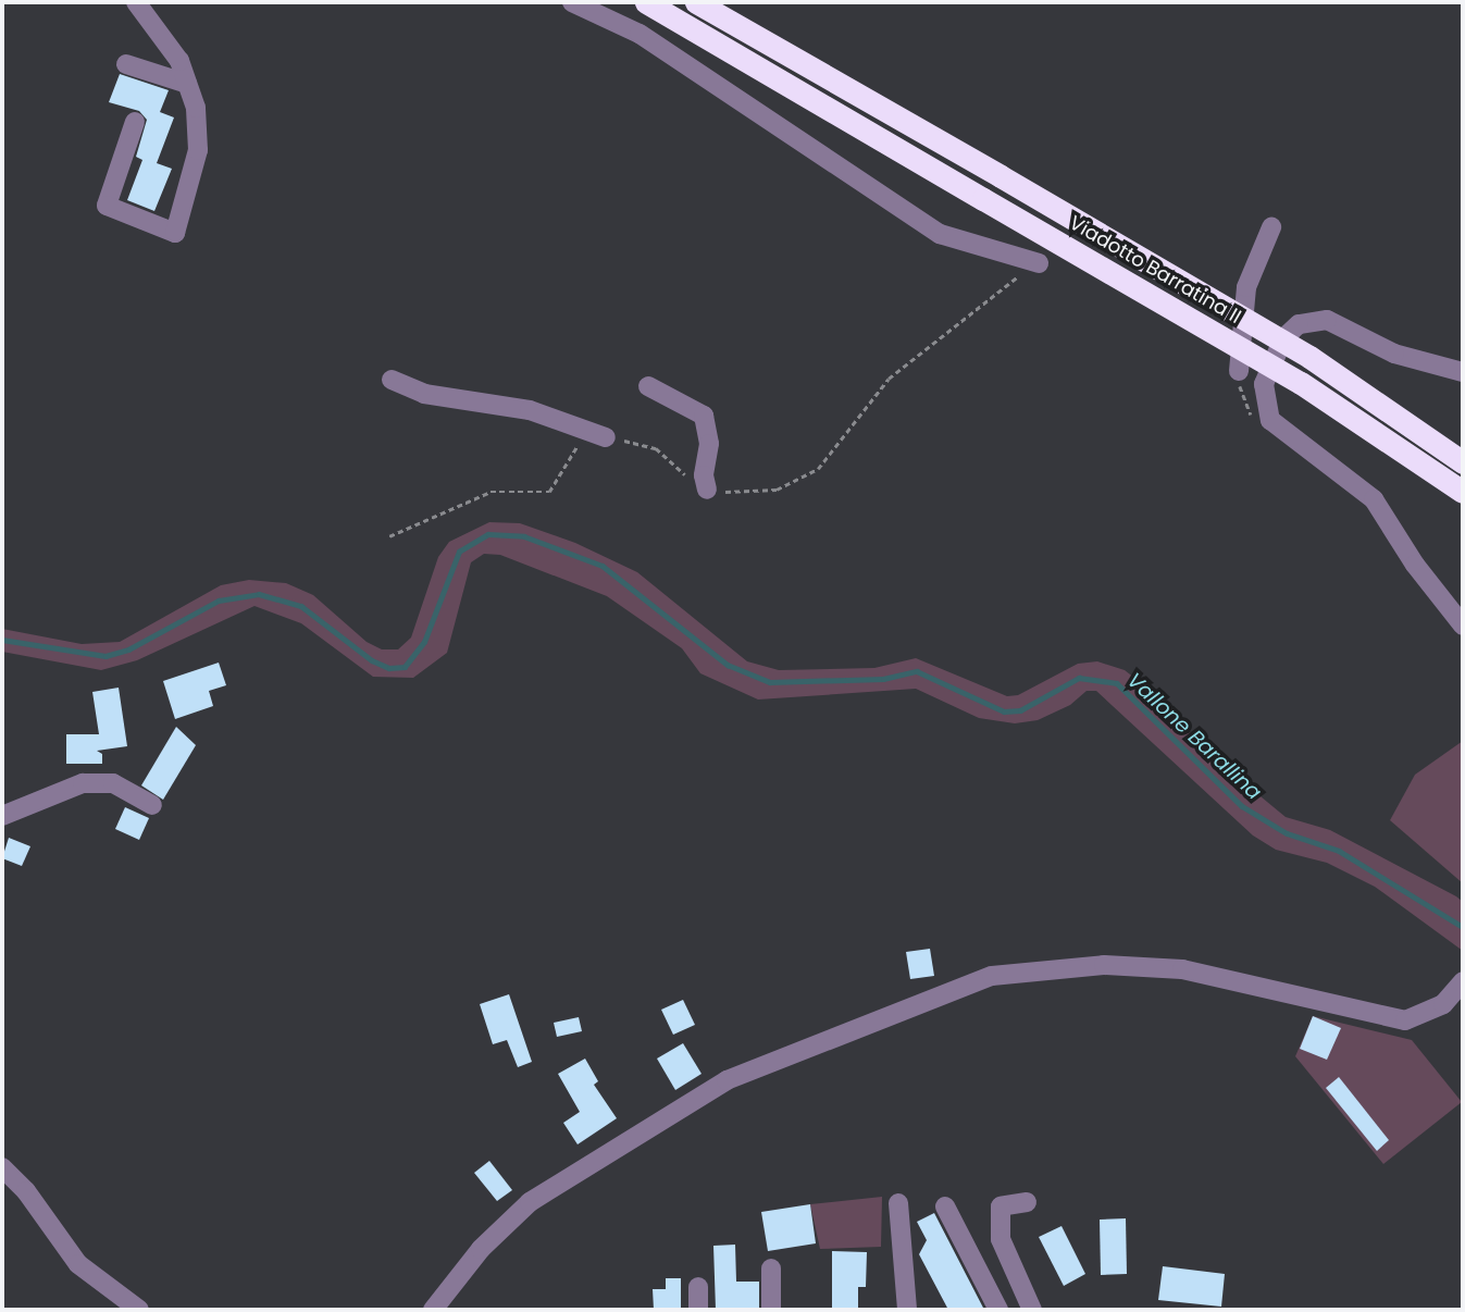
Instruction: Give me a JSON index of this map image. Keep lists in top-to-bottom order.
{
  "streets": {
    "highway": ["Viadotto Barratina II"]
  },
  "water": ["Vallone Barallina"]
}
